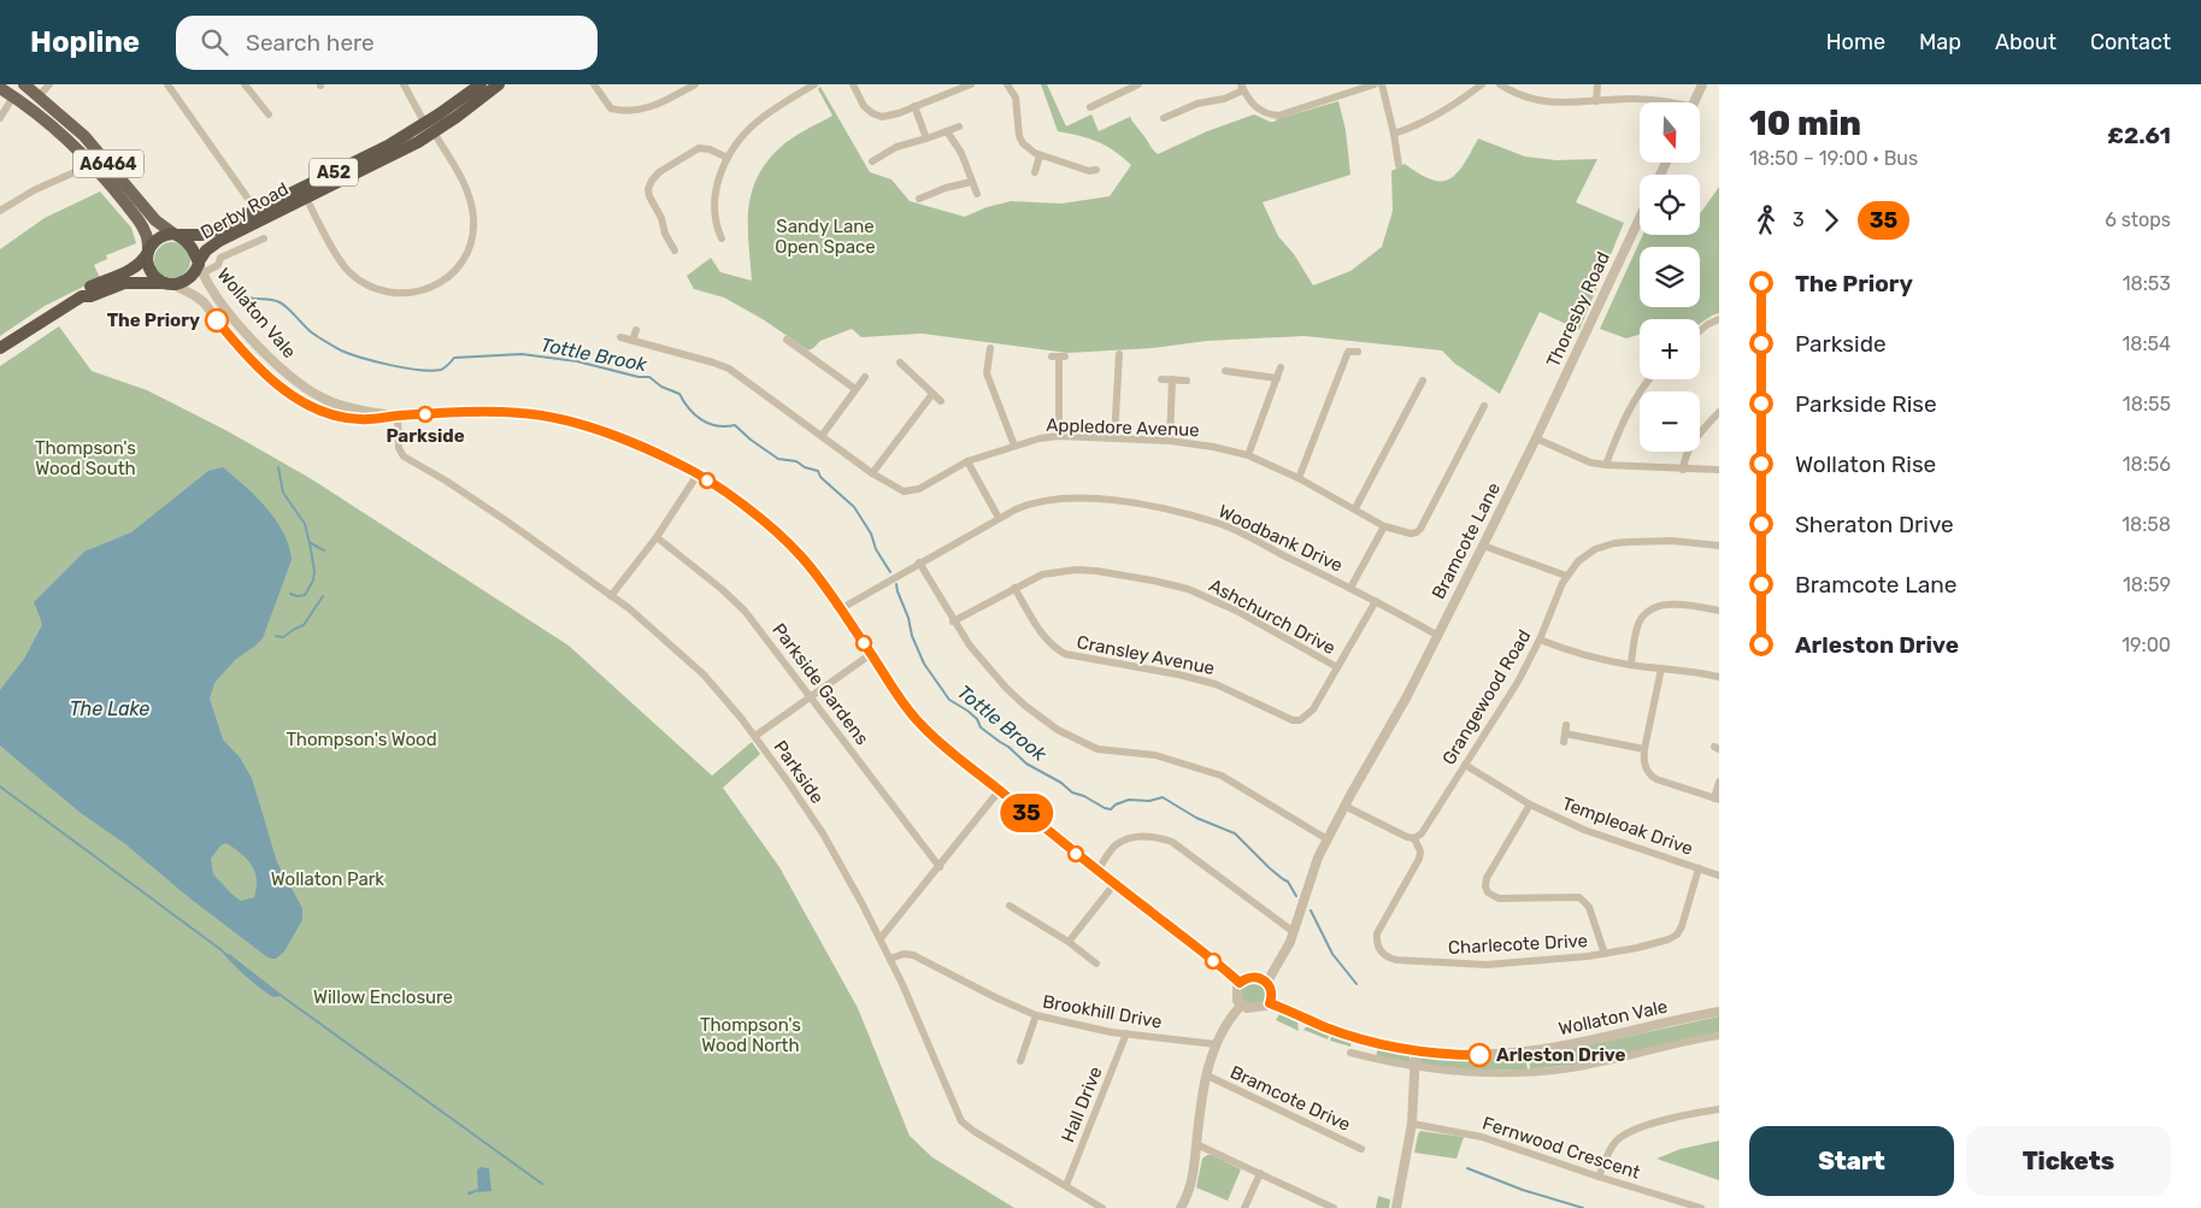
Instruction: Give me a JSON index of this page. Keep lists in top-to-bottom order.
{
  "streets": {
    "highway": ["A52", "Derby Road"],
    "main road": ["A6464"],
    "street": [
      "Thoresby Road",
      "Wollaton Vale",
      "Appledore Avenue",
      "Woodbank Drive",
      "Bramcote Lane",
      "Ashchurch Drive",
      "Cransley Avenue",
      "Parkside Gardens",
      "Grangewood Road",
      "Parkside",
      "Templeoak Drive",
      "Charlecote Drive",
      "Brookhill Drive",
      "Bramcote Drive",
      "Hall Drive",
      "Fernwood Crescent"
    ]
  },
  "crossings": [
    ["A6464", "A52"],
    ["A6464", "Derby Road"],
    ["A6464", "Wollaton Vale"],
    ["A52", "Derby Road"],
    ["A52", "Wollaton Vale"],
    ["Derby Road", "Wollaton Vale"],
    ["Thoresby Road", "Bramcote Lane"],
    ["Wollaton Vale", "Woodbank Drive"],
    ["Wollaton Vale", "Bramcote Lane"],
    ["Wollaton Vale", "Parkside"],
    ["Woodbank Drive", "Bramcote Lane"],
    ["Woodbank Drive", "Cransley Avenue"],
    ["Ashchurch Drive", "Cransley Avenue"],
    ["Grangewood Road", "Templeoak Drive"],
    ["Grangewood Road", "Charlecote Drive"],
    ["Parkside", "Brookhill Drive"],
    ["Parkside", "Hall Drive"],
    ["Templeoak Drive", "Charlecote Drive"],
    ["Brookhill Drive", "Hall Drive"]
  ],
  "water": ["Tottle Brook", "The Lake"],
  "parks": [
    "Sandy Lane Open Space",
    "Thompson's Wood South",
    "Thompson's Wood",
    "Wollaton Park",
    "Willow Enclosure",
    "Thompson's Wood North"
  ],
  "places": ["The Priory", "Parkside", "Arleston Drive"],
  "lines": ["bus line 35"],
  "north": "bottom",
  "page": {
    "header": "Hopline",
    "search": "Search here",
    "nav": [
      "Home",
      "Map",
      "About",
      "Contact"
    ],
    "on_map": "35",
    "heading": ["10 min", "18:50 – 19:00 · Bus", "£2.61"],
    "map_buttons": ["+", "−"],
    "legs": ["3", "35", "6 stops"],
    "list": [
      {
        "name": "The Priory",
        "value": "18:53"
      },
      {
        "name": "Parkside",
        "value": "18:54"
      },
      {
        "name": "Parkside Rise",
        "value": "18:55"
      },
      {
        "name": "Wollaton Rise",
        "value": "18:56"
      },
      {
        "name": "Sheraton Drive",
        "value": "18:58"
      },
      {
        "name": "Bramcote Lane",
        "value": "18:59"
      },
      {
        "name": "Arleston Drive",
        "value": "19:00"
      }
    ],
    "buttons": ["Start", "Tickets"]
  }
}
